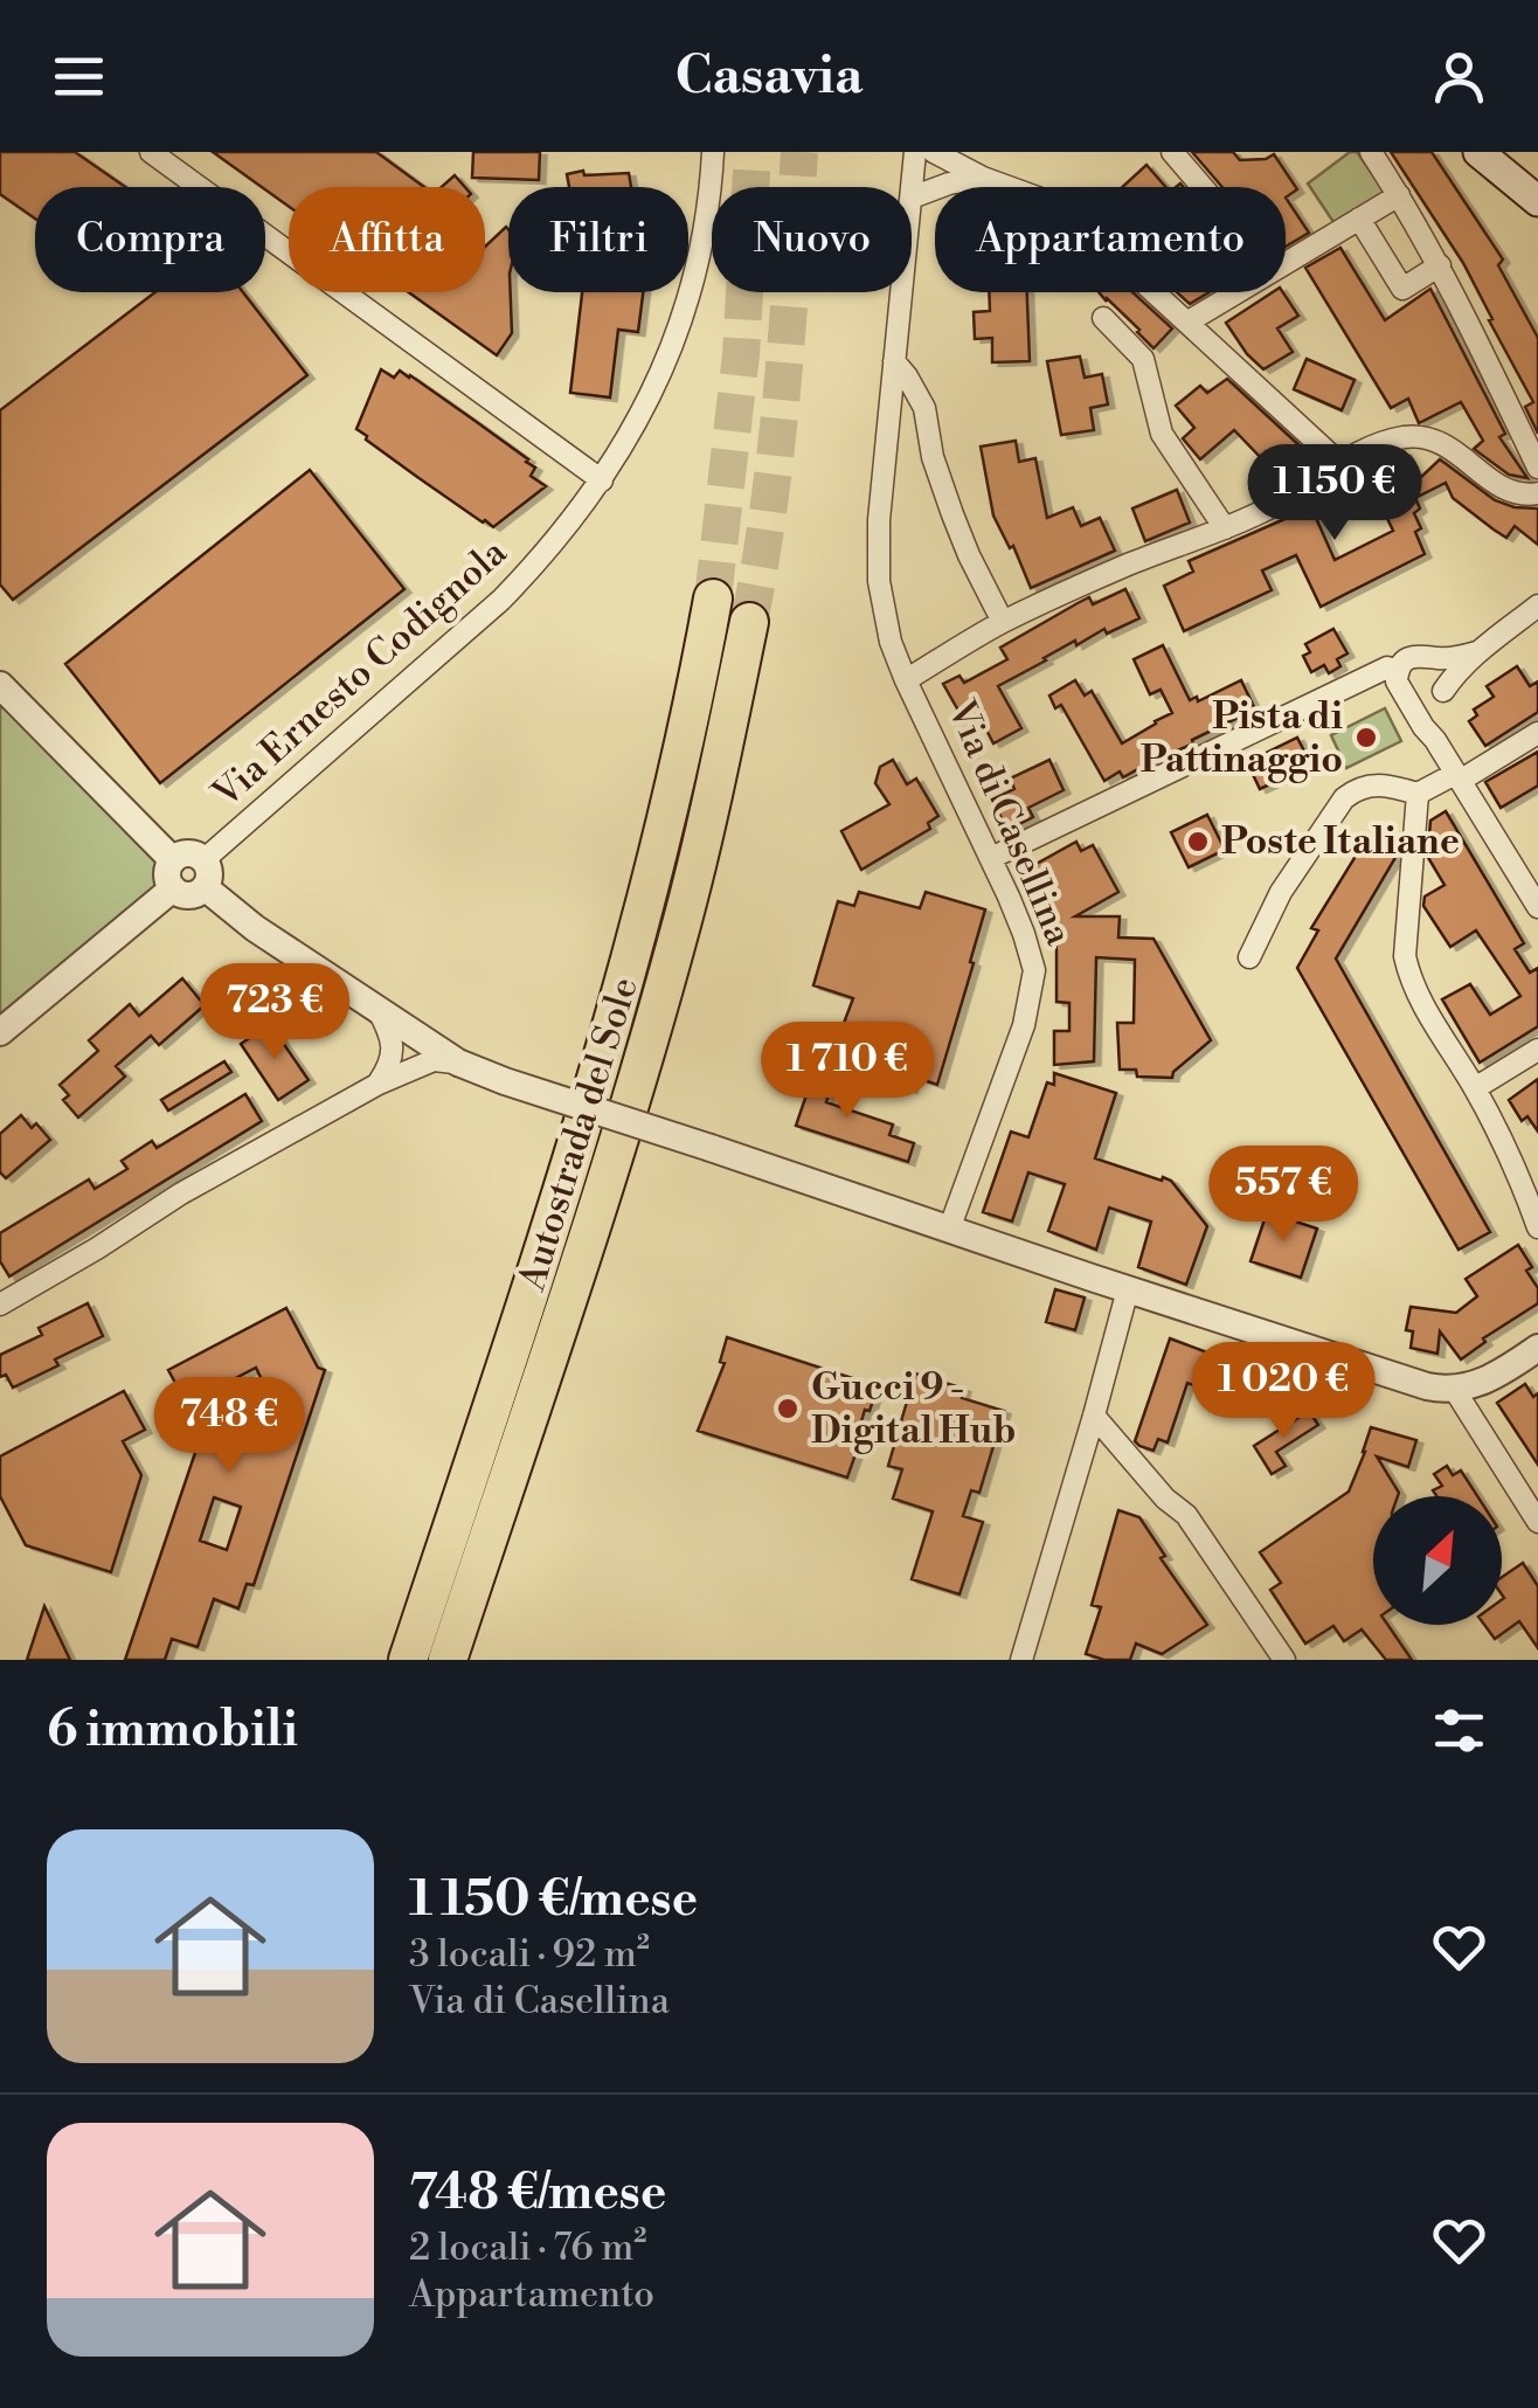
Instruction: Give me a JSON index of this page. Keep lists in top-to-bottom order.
{
  "streets": {
    "highway": ["Autostrada del Sole"],
    "street": ["Via Ernesto Codignola", "Via di Casellina"]
  },
  "places": ["Pista di Pattinaggio", "Poste Italiane", "Gucci 9 - Digital Hub"],
  "north": "top right",
  "page": {
    "header": "Casavia",
    "chip": [
      "Compra",
      "Affitta",
      "Filtri",
      "Nuovo",
      "Appartamento"
    ],
    "price": [
      "1 150 €",
      "723 €",
      "1 710 €",
      "557 €",
      "1 020 €",
      "748 €"
    ],
    "heading": "6 immobili",
    "list": [
      {
        "name": "1 150 €/mese",
        "note": "3 locali · 92 m² · Via di Casellina"
      },
      {
        "name": "748 €/mese",
        "note": "2 locali · 76 m² · Appartamento"
      }
    ]
  }
}
